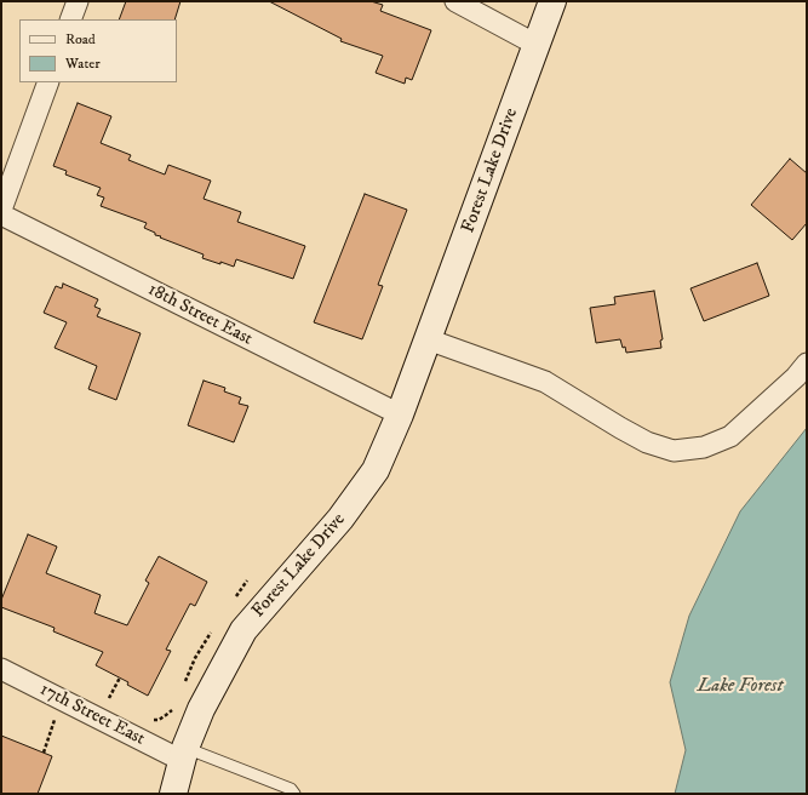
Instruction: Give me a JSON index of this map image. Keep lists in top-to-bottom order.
{
  "streets": {
    "street": ["Forest Lake Drive", "18th Street East", "17th Street East"]
  },
  "crossings": [
    ["Forest Lake Drive", "18th Street East"],
    ["Forest Lake Drive", "17th Street East"]
  ],
  "water": ["Lake Forest"],
  "legend": ["Road", "Water"]
}
